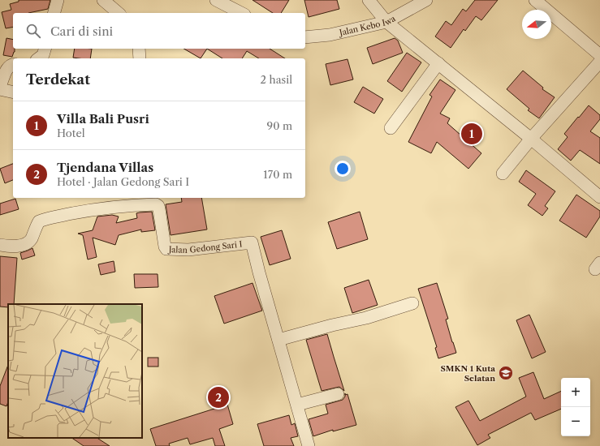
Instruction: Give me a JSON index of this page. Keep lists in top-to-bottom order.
{
  "streets": {
    "street": ["Jalan Kebo Iwa", "Jalan Gedong Sari I"]
  },
  "places": {
    "school or university": ["SMKN 1 Kuta Selatan"]
  },
  "north": "left",
  "page": {
    "search": "Cari di sini",
    "heading": ["Terdekat", "2 hasil"],
    "list": [
      {
        "mark": "1",
        "name": "Villa Bali Pusri",
        "note": "Hotel",
        "value": "90 m"
      },
      {
        "mark": "2",
        "name": "Tjendana Villas",
        "note": "Hotel · Jalan Gedong Sari I",
        "value": "170 m"
      }
    ],
    "pins": ["1", "2"],
    "map_buttons": ["+", "−"]
  }
}
